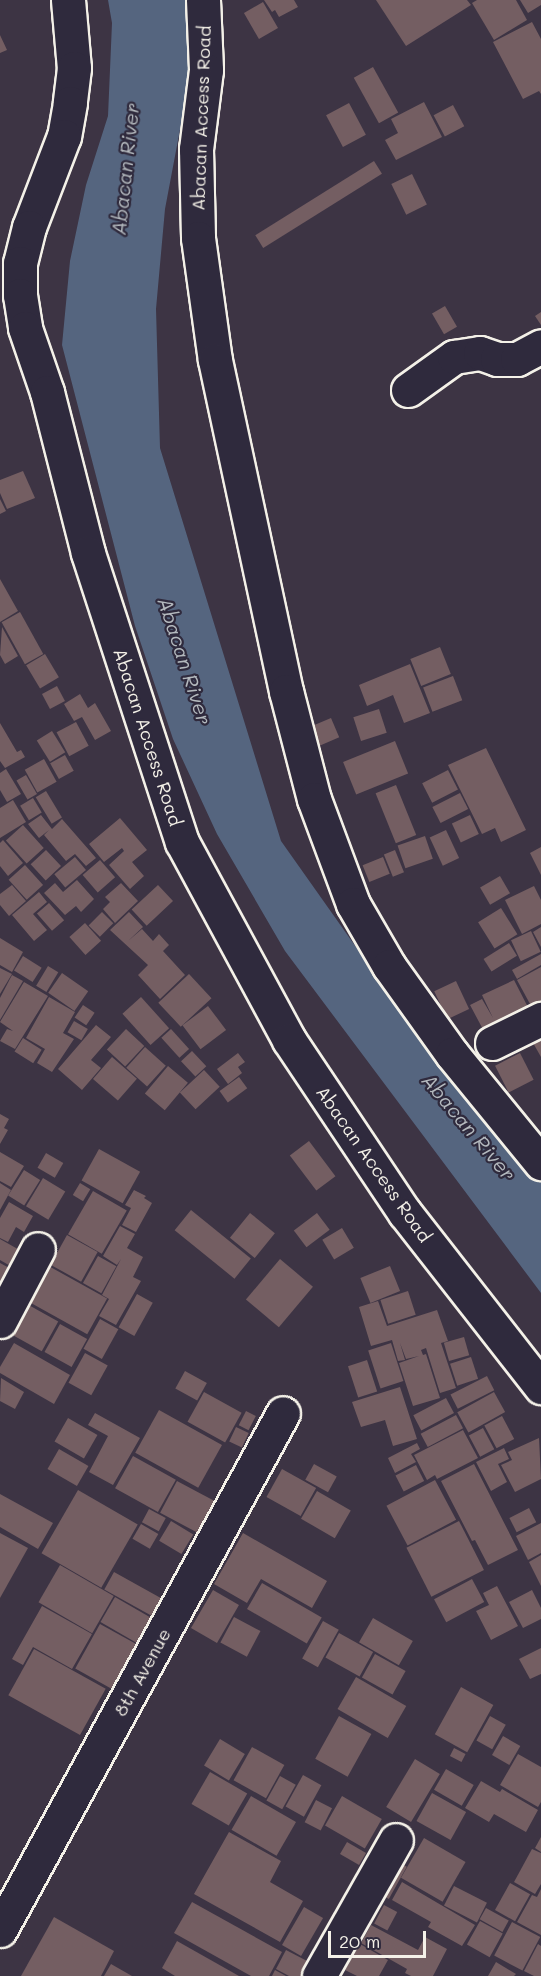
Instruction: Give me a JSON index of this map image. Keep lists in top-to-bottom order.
{
  "streets": {
    "street": ["Abacan Access Road", "8th Avenue"]
  },
  "water": ["Abacan River"],
  "scale_bar": "20 m"
}
